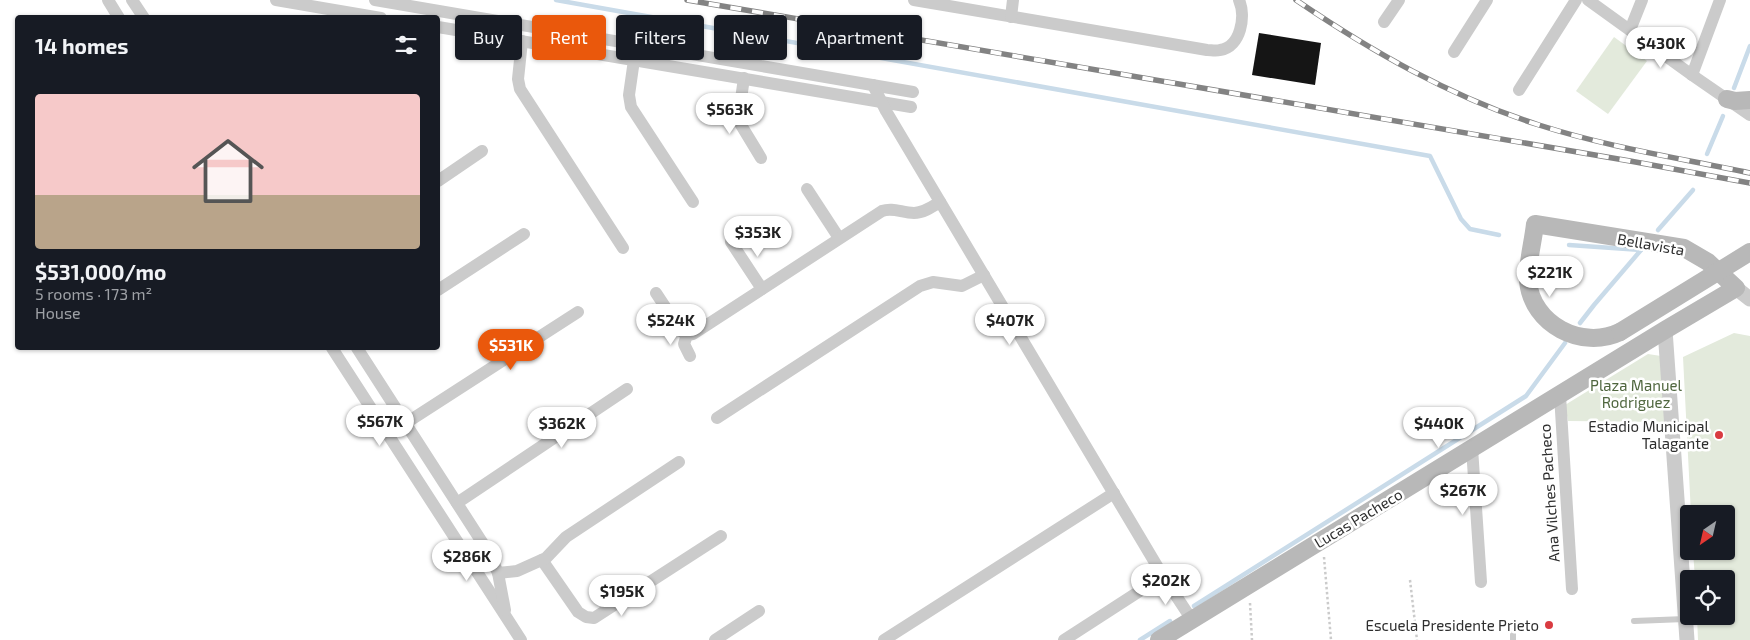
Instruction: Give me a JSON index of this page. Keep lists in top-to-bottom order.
{
  "streets": {
    "main road": ["Bellavista", "Lucas Pacheco"],
    "street": ["Ana Vilches Pacheco"]
  },
  "crossings": [
    ["Bellavista", "Lucas Pacheco"],
    ["Ana Vilches Pacheco", "Lucas Pacheco"]
  ],
  "parks": ["Plaza Manuel Rodriguez"],
  "places": ["Estadio Municipal Talagante", "Escuela Presidente Prieto"],
  "north": "bottom left",
  "page": {
    "chip": [
      "Buy",
      "Rent",
      "Filters",
      "New",
      "Apartment"
    ],
    "heading": "14 homes",
    "price": [
      "$430K",
      "$563K",
      "$353K",
      "$221K",
      "$524K",
      "$407K",
      "$531K",
      "$567K",
      "$362K",
      "$440K",
      "$267K",
      "$286K",
      "$202K",
      "$195K"
    ],
    "list": [
      {
        "name": "$531,000/mo",
        "note": "5 rooms · 173 m² · House"
      }
    ]
  }
}
